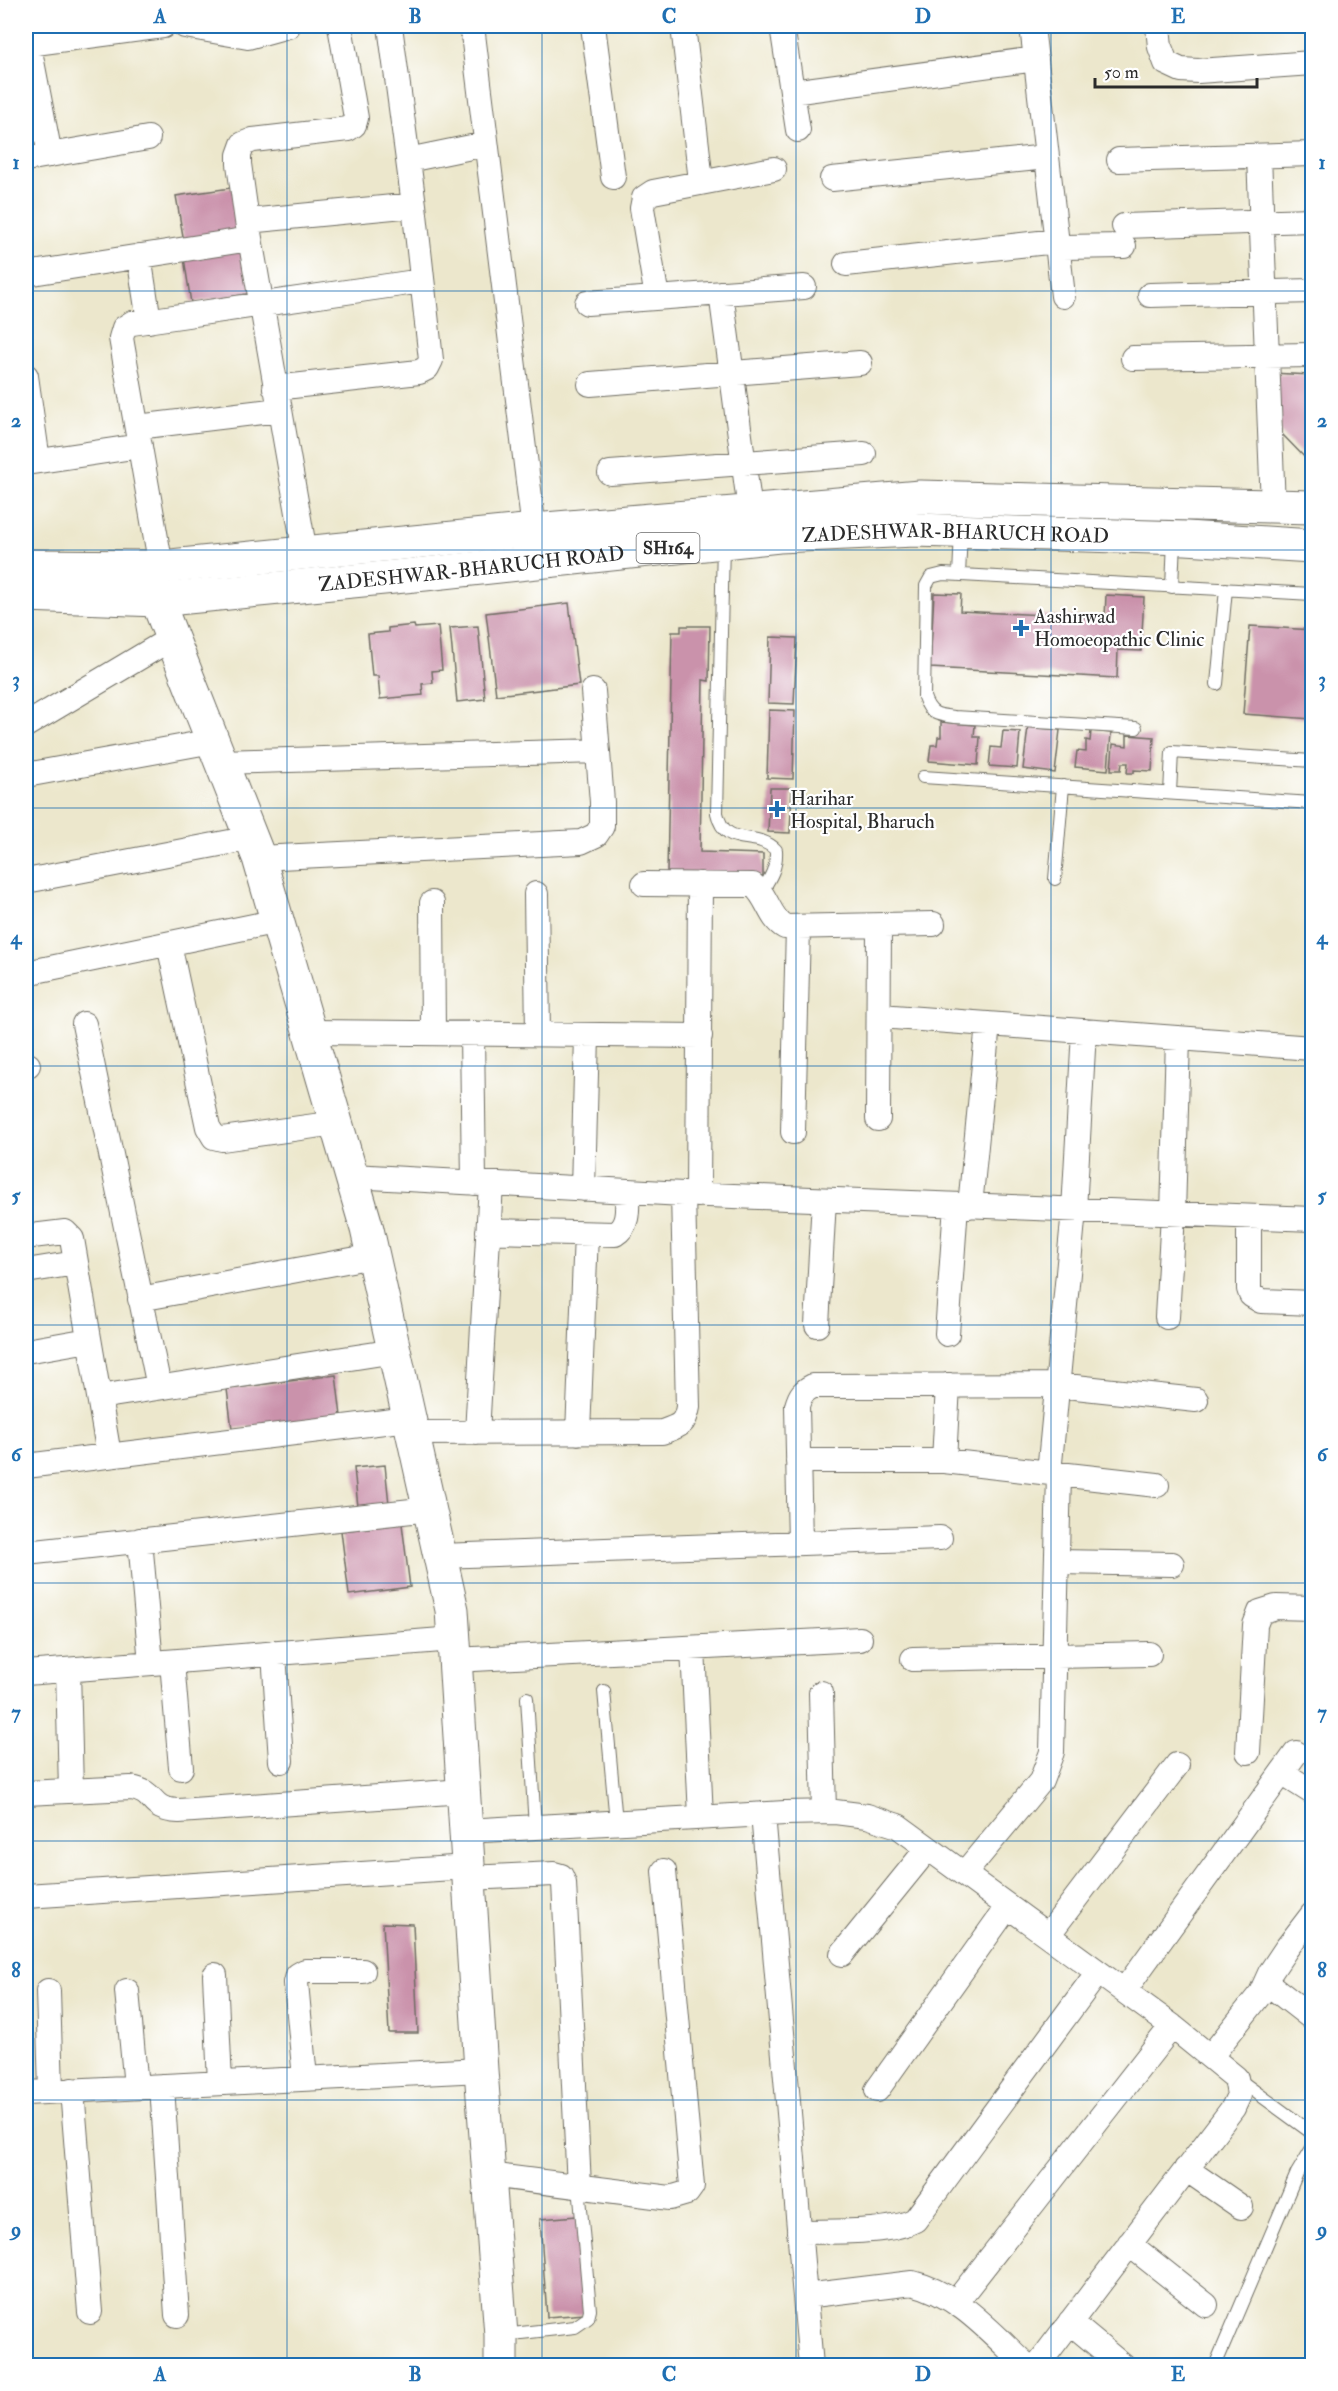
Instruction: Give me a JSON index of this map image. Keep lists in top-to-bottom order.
{
  "streets": {
    "main road": ["ZADESHWAR-BHARUCH ROAD", "SH164"]
  },
  "places": {
    "health": ["Aashirwad Homoeopathic Clinic", "Harihar Hospital, Bharuch"]
  },
  "scale_bar": "50 m",
  "grid": {
    "columns": [
      "A",
      "B",
      "C",
      "D",
      "E"
    ],
    "rows": [
      "1",
      "2",
      "3",
      "4",
      "5",
      "6",
      "7",
      "8",
      "9"
    ]
  }
}
